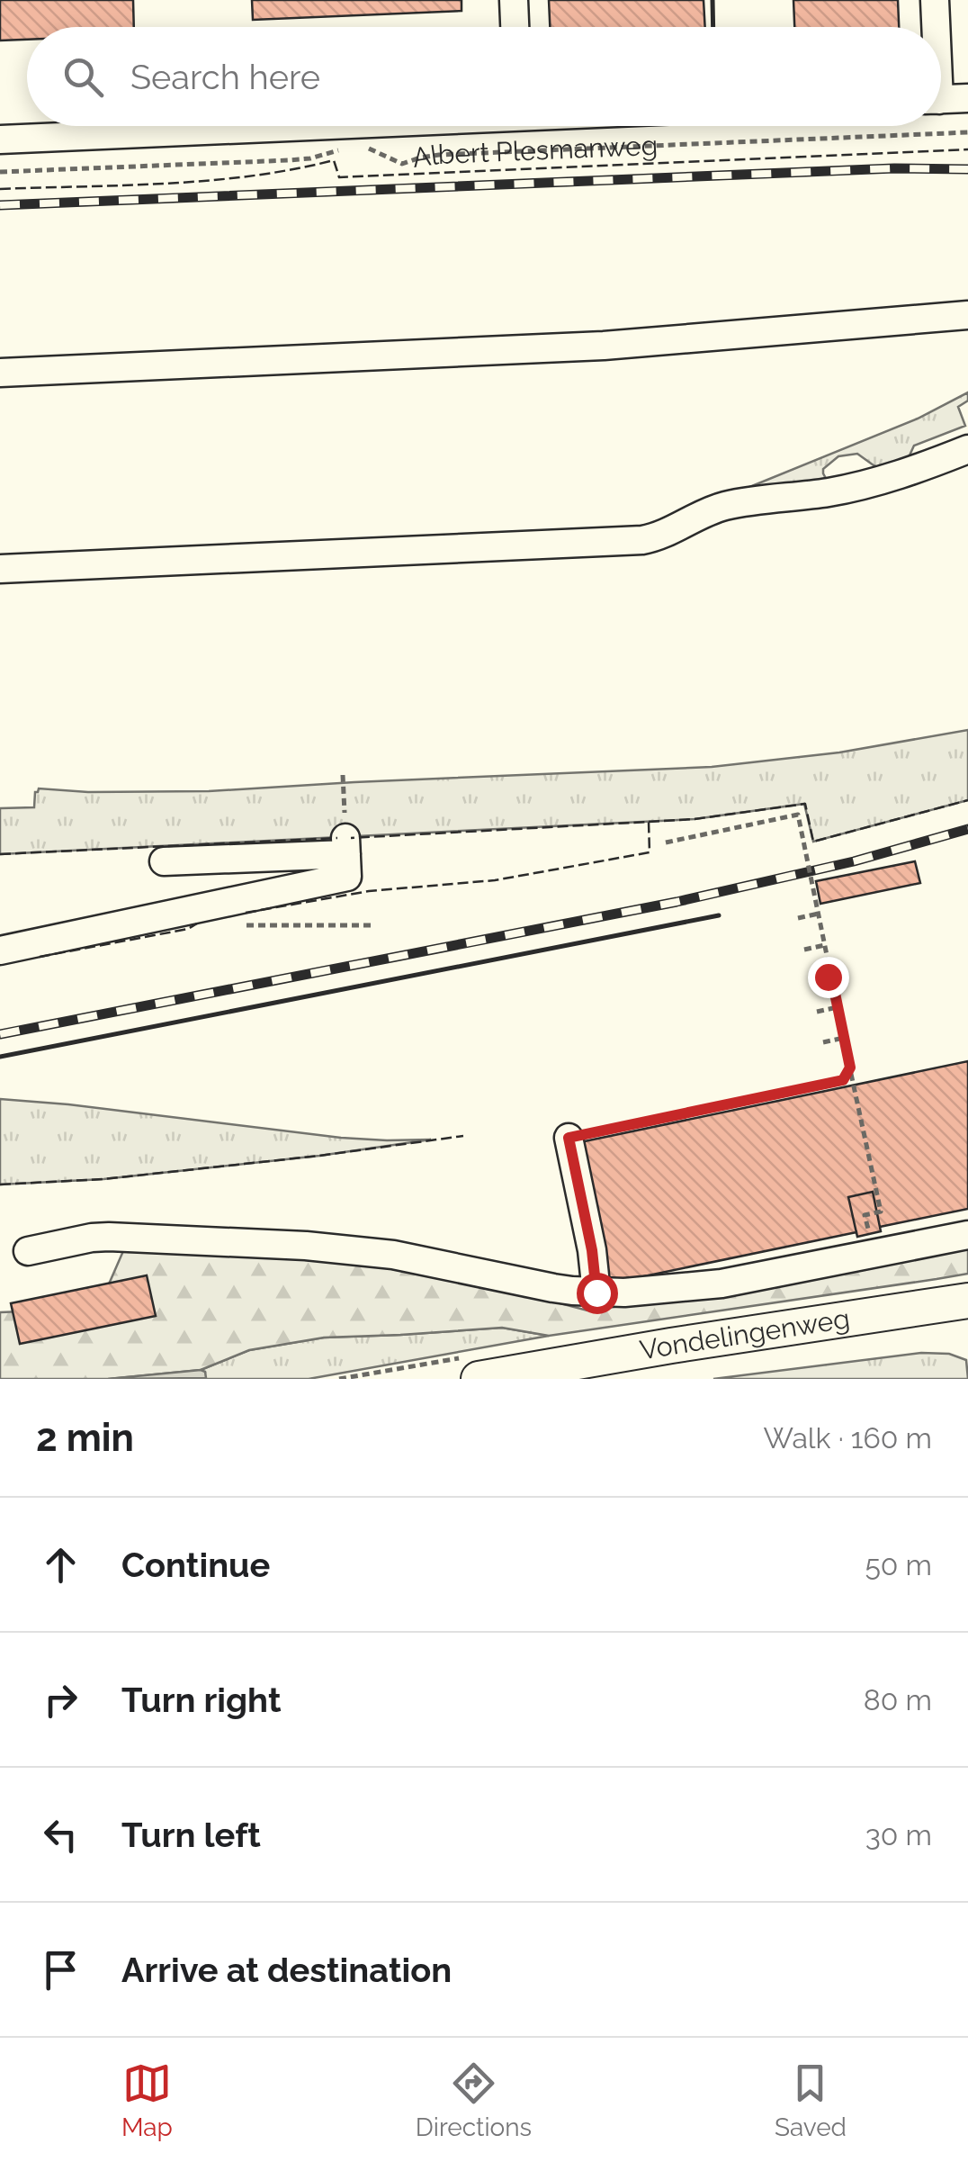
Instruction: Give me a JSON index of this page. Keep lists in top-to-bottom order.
{
  "streets": {
    "main road": ["Vondelingenweg"],
    "street": ["Albert Plesmanweg"]
  },
  "page": {
    "search": "Search here",
    "heading": ["2 min", "Walk · 160 m"],
    "list": [
      ["Continue", "50 m"],
      ["Turn right", "80 m"],
      ["Turn left", "30 m"],
      "Arrive at destination"
    ],
    "nav": ["Map", "Directions", "Saved"]
  }
}
